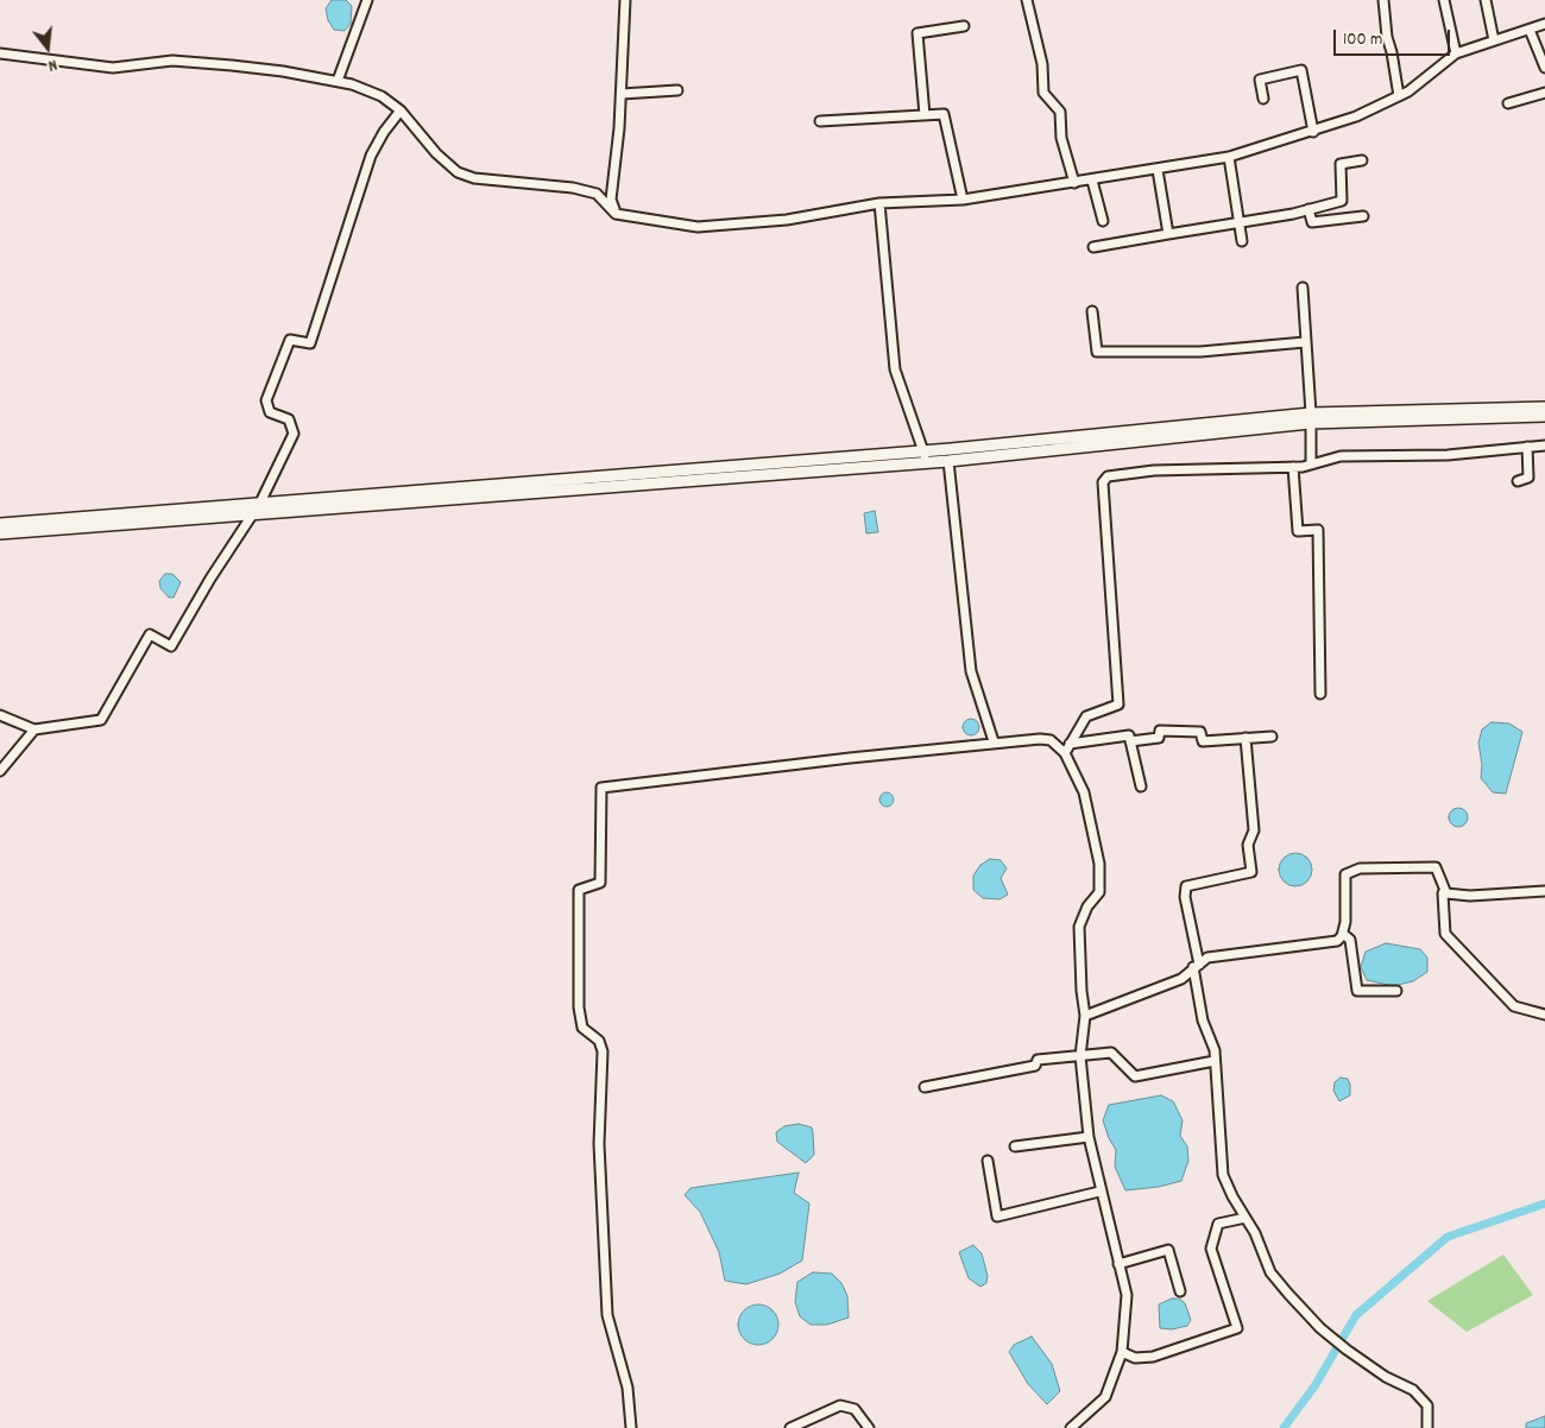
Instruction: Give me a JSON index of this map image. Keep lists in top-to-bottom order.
{
  "scale_bar": "100 m",
  "north": "bottom"
}
